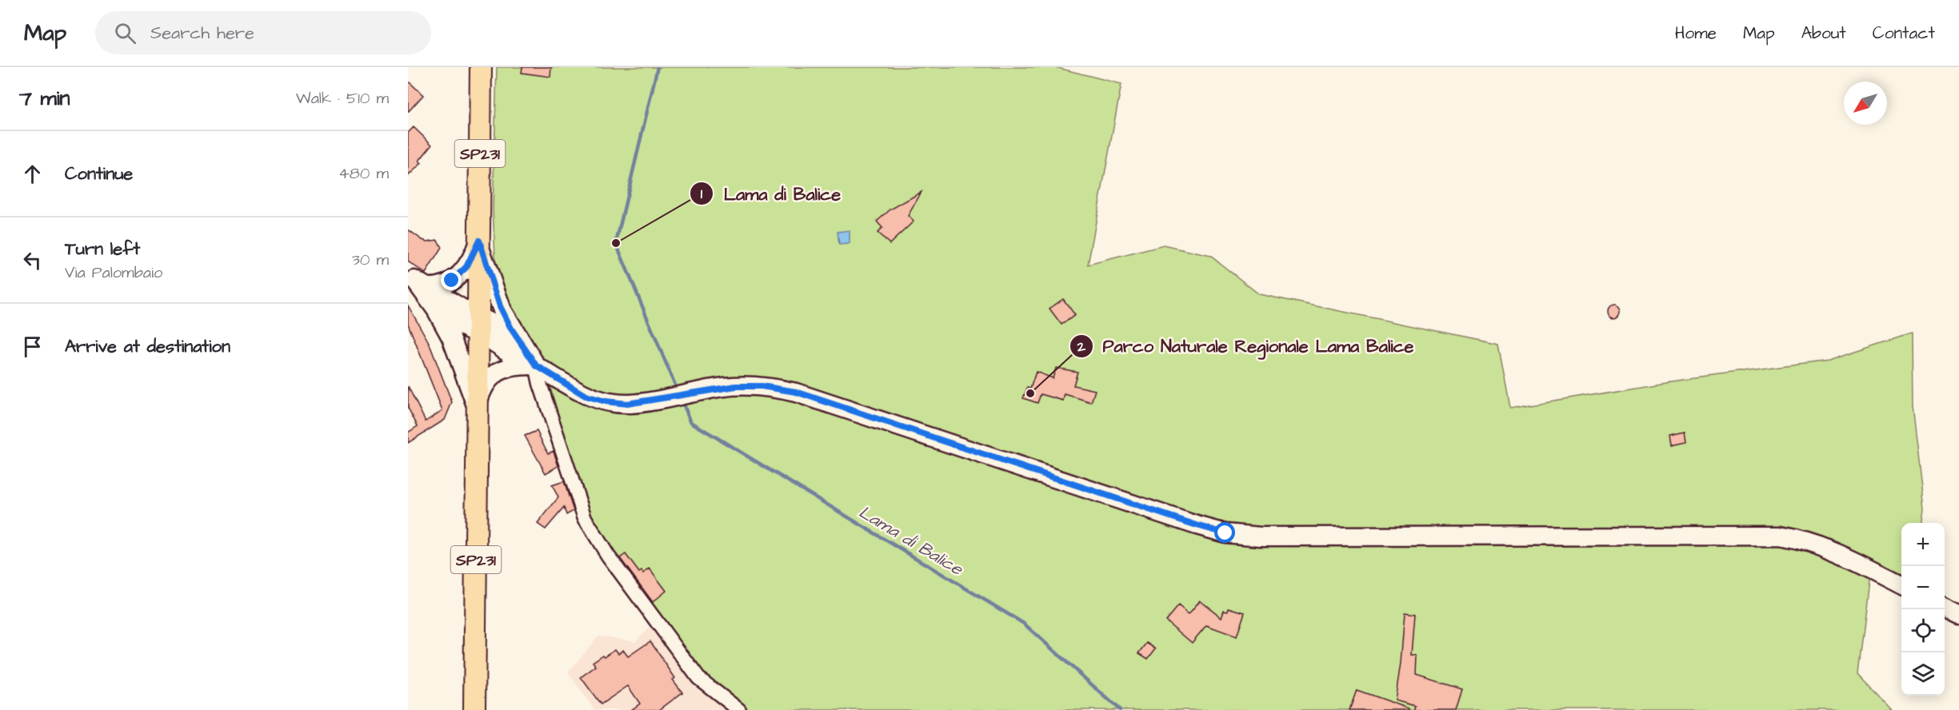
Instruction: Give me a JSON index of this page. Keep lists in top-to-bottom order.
{
  "streets": {
    "main road": ["SP231"]
  },
  "water": ["Lama di Balice"],
  "places": ["Lama di Balice", "Parco Naturale Regionale Lama Balice"],
  "north": "bottom left",
  "page": {
    "header": "Map",
    "search": "Search here",
    "nav": [
      "Home",
      "Map",
      "About",
      "Contact"
    ],
    "heading": ["7 min", "Walk · 510 m"],
    "list": [
      ["Continue", "480 m"],
      ["Turn left", "Via Palombaio", "30 m"],
      "Arrive at destination"
    ],
    "map_buttons": ["+", "−"]
  }
}
